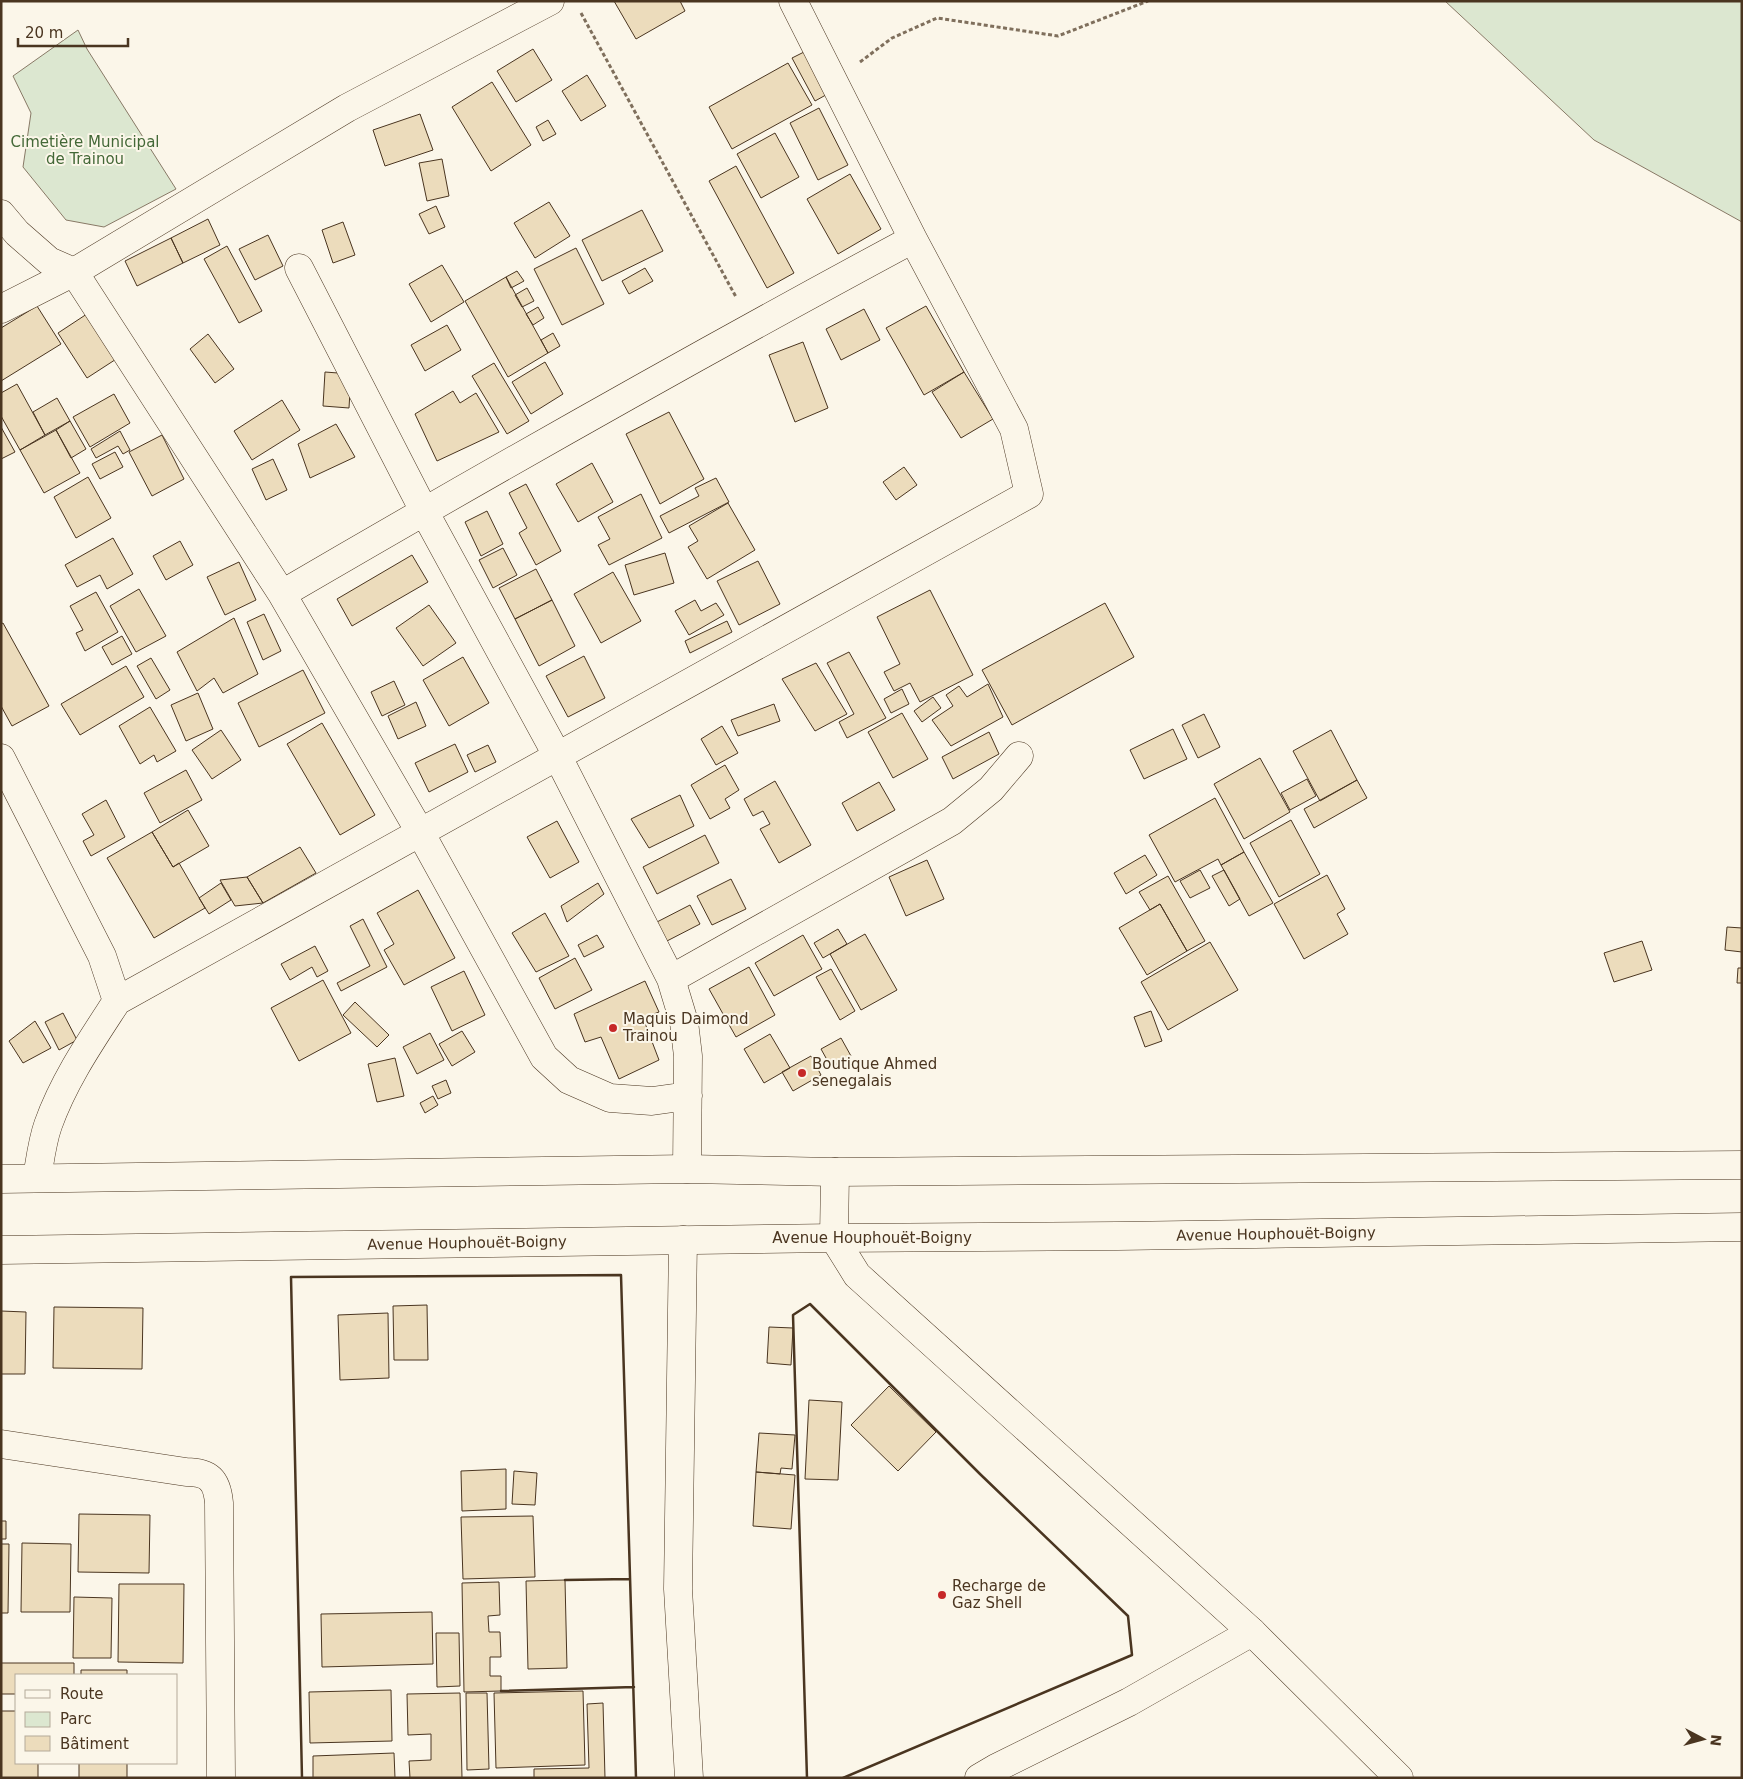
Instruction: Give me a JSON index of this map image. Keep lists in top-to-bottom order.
{
  "streets": {
    "main road": ["Avenue Houphouët-Boigny"]
  },
  "parks": ["Cimetière Municipal de Trainou"],
  "places": ["Maquis Daimond Trainou", "Boutique Ahmed senegalais", "Recharge de Gaz Shell"],
  "legend": ["Route", "Parc", "Bâtiment"],
  "scale_bar": "20 m",
  "north": "right"
}
